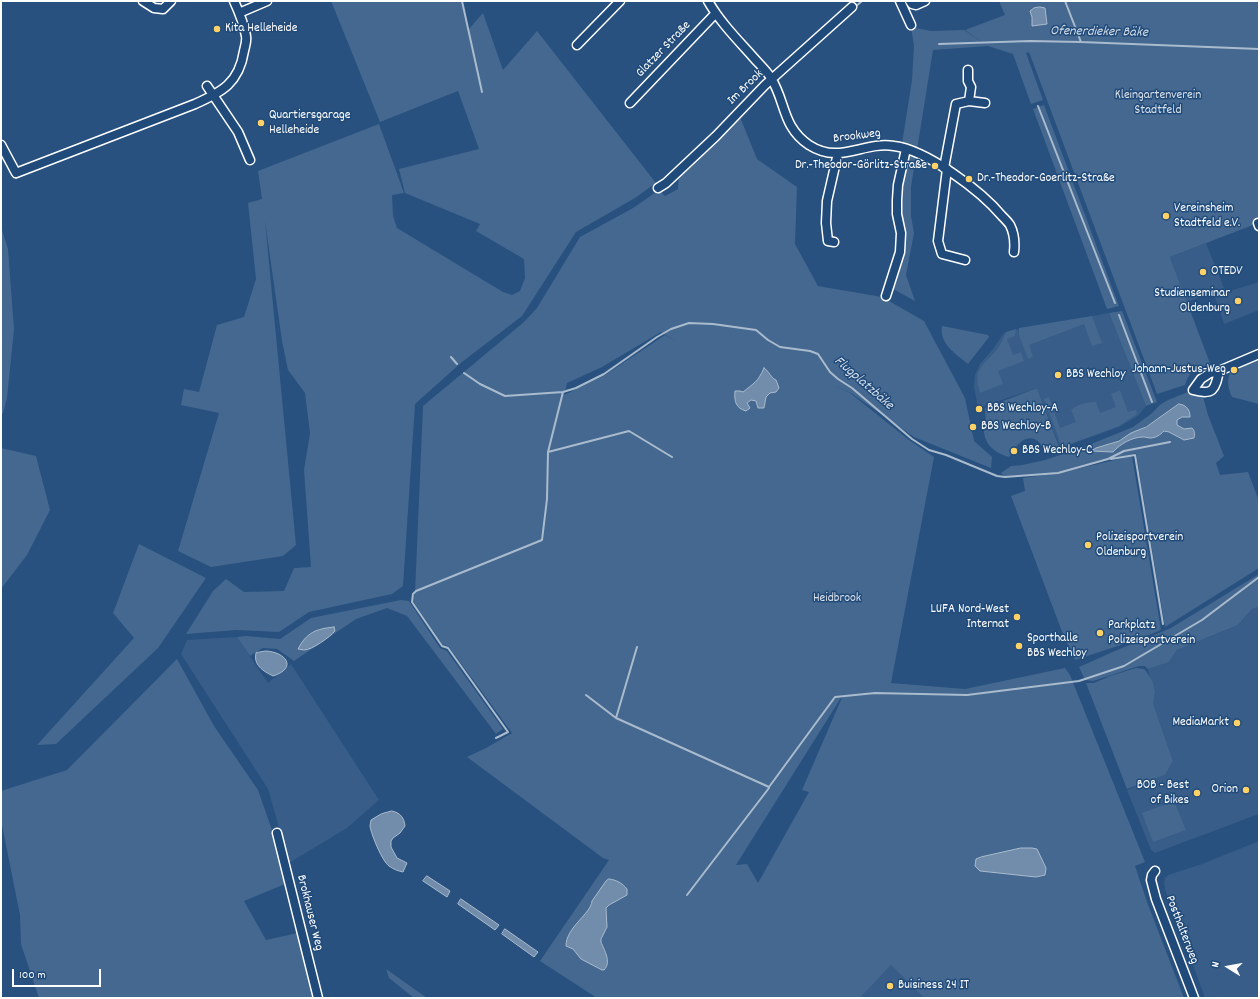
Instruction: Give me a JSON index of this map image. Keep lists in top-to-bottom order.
{
  "streets": {
    "street": [
      "Glatzer Straße",
      "Im Brook",
      "Brookweg",
      "Brokhauser Weg",
      "Posthalterweg"
    ]
  },
  "crossings": [
    ["Glatzer Straße", "Brookweg"],
    ["Im Brook", "Brookweg"]
  ],
  "water": ["Ofenerdieker Bäke", "Flugplatzbäke"],
  "parks": ["Kleingartenverein Stadtfeld", "Heidbrook"],
  "places": [
    "Kita Helleheide",
    "Quartiersgarage Helleheide",
    "Dr.-Theodor-Görlitz-Straße",
    "Dr.-Theodor-Goerlitz-Straße",
    "Vereinsheim Stadtfeld e.V.",
    "OTEDV",
    "Studienseminar Oldenburg",
    "Johann-Justus-Weg",
    "BBS Wechloy",
    "BBS Wechloy-A",
    "BBS Wechloy-B",
    "BBS Wechloy-C",
    "Polizeisportverein Oldenburg",
    "LUFA Nord-West Internat",
    "Parkplatz Polizeisportverein",
    "Sporthalle BBS Wechloy",
    "MediaMarkt",
    "Orion",
    "BOB - Best of Bikes",
    "Buisiness 24 IT"
  ],
  "scale_bar": "100 m",
  "north": "left"
}
